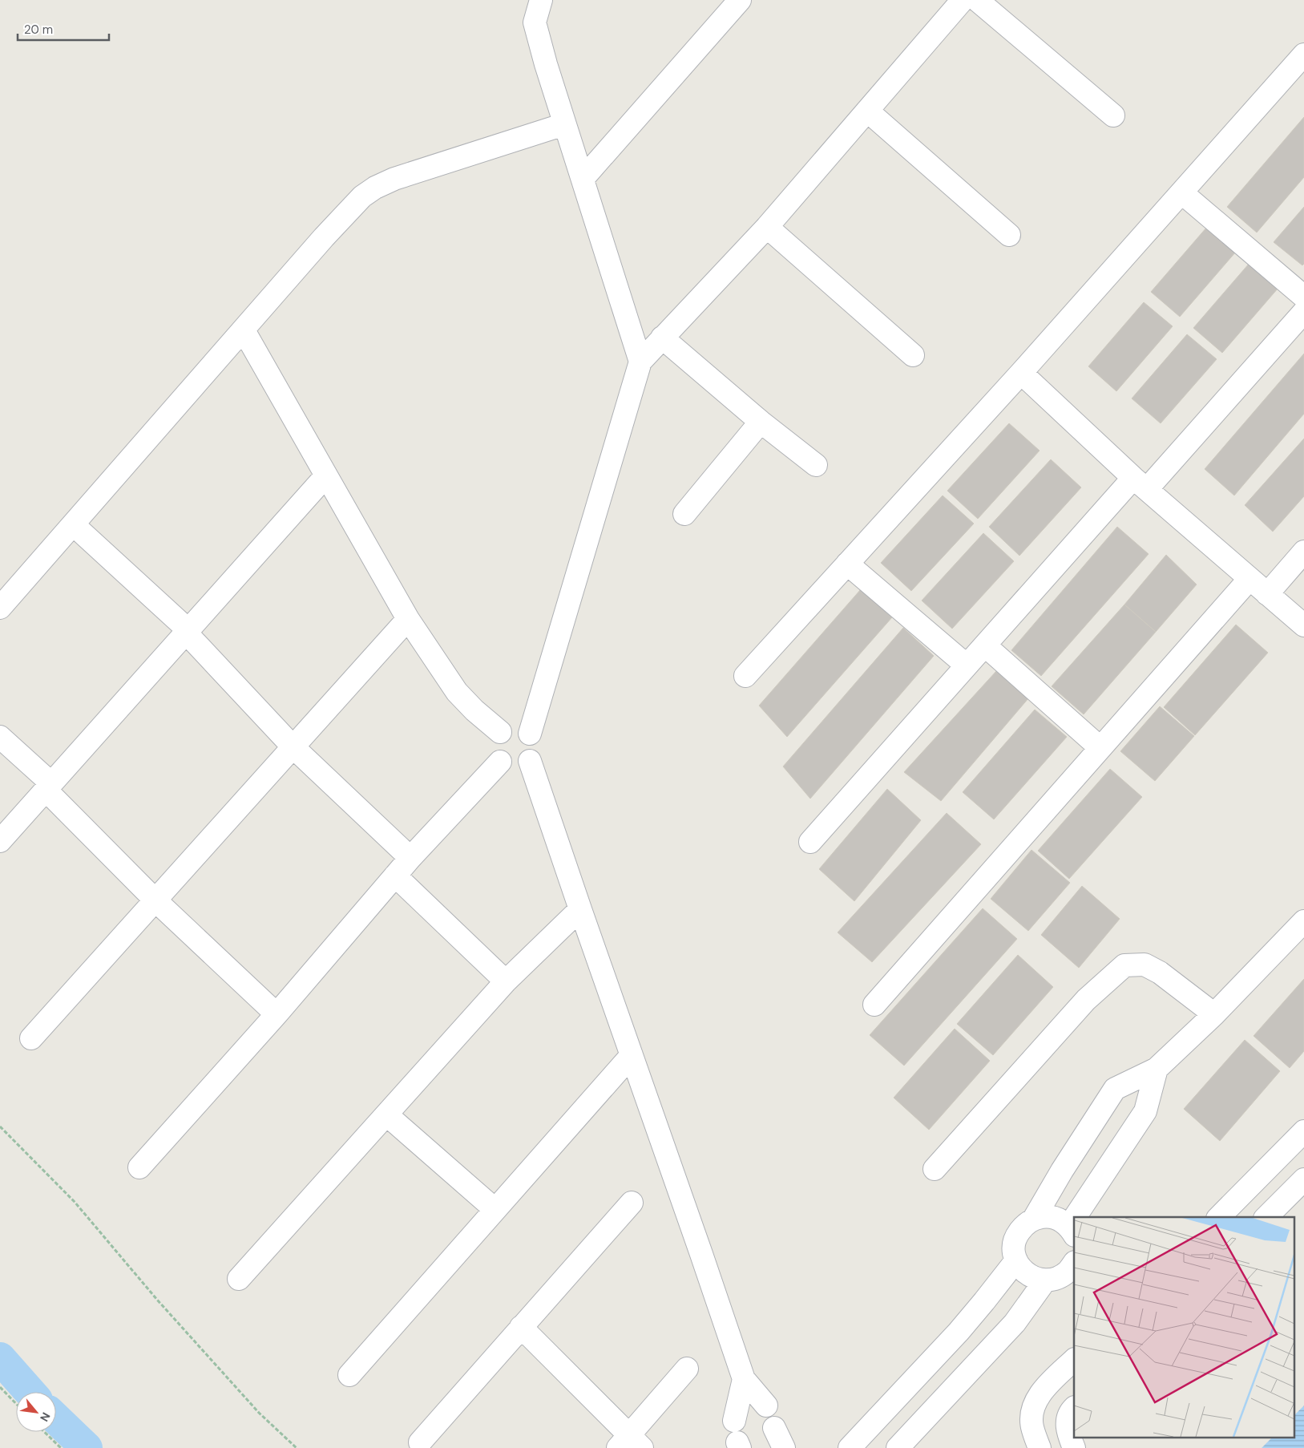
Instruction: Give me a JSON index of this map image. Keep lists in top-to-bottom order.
{
  "scale_bar": "20 m",
  "north": "bottom right"
}
